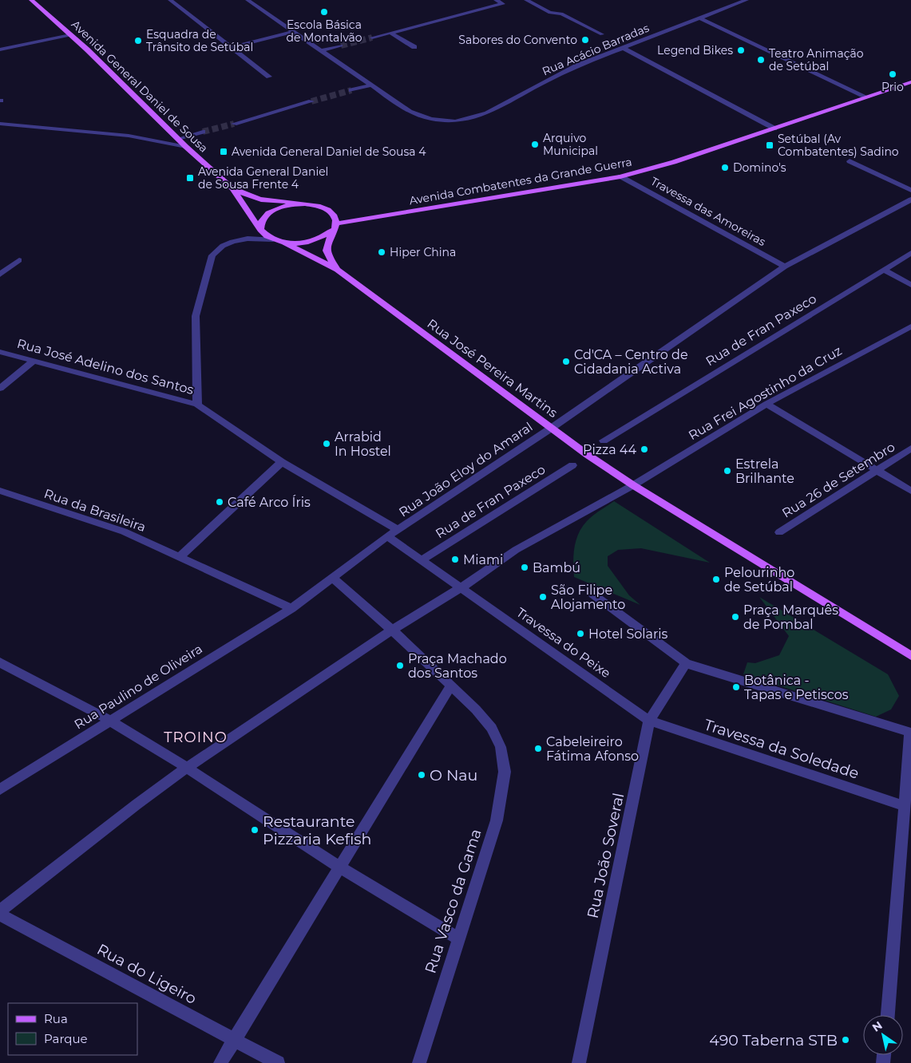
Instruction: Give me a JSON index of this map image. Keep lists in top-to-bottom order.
{
  "streets": {
    "main road": ["Avenida General Daniel de Sousa", "Avenida Combatentes da Grande Guerra", "Rua José Pereira Martins"],
    "street": [
      "Rua Acácio Barradas",
      "Travessa das Amoreiras",
      "Rua de Fran Paxeco",
      "Rua José Adelino dos Santos",
      "Rua Frei Agostinho da Cruz",
      "Rua João Eloy do Amaral",
      "Rua 26 de Setembro",
      "Rua da Brasileira",
      "Travessa do Peixe",
      "Rua Paulino de Oliveira",
      "Travessa da Soledade",
      "Rua João Soveral",
      "Rua Vasco da Gama",
      "Rua do Ligeiro"
    ]
  },
  "crossings": [
    ["Avenida General Daniel de Sousa", "Avenida Combatentes da Grande Guerra"],
    ["Avenida General Daniel de Sousa", "Rua José Pereira Martins"],
    ["Avenida Combatentes da Grande Guerra", "Travessa das Amoreiras"],
    ["Avenida Combatentes da Grande Guerra", "Rua José Pereira Martins"],
    ["Travessa das Amoreiras", "Rua João Eloy do Amaral"],
    ["Rua José Pereira Martins", "Rua Frei Agostinho da Cruz"],
    ["Rua José Pereira Martins", "Rua João Eloy do Amaral"],
    ["Travessa do Peixe", "Travessa da Soledade"],
    ["Travessa do Peixe", "Rua João Soveral"],
    ["Travessa da Soledade", "Rua João Soveral"]
  ],
  "districts": ["TROINO"],
  "places": {
    "other": [
      "Escola Básica de Montalvão",
      "Sabores do Convento",
      "Esquadra de Trânsito de Setúbal",
      "Legend Bikes",
      "Teatro Animação de Setúbal",
      "Prio",
      "Arquivo Municipal",
      "Domino's",
      "Hiper China",
      "Cd'CA – Centro de Cidadania Activa",
      "Arrabid In Hostel",
      "Pizza 44",
      "Estrela Brilhante",
      "Café Arco Íris",
      "Miami",
      "Bambú",
      "Pelourinho de Setúbal",
      "São Filipe Alojamento",
      "Praça Marquês de Pombal",
      "Hotel Solaris",
      "Praça Machado dos Santos",
      "Botânica - Tapas e Petiscos",
      "Cabeleireiro Fátima Afonso",
      "O Nau",
      "Restaurante Pizzaria Kefish",
      "490 Taberna STB"
    ],
    "transit": ["Setúbal (Av Combatentes) Sadino", "Avenida General Daniel de Sousa 4", "Avenida General Daniel de Sousa Frente 4"]
  },
  "legend": ["Rua", "Parque"],
  "north": "top left"
}
